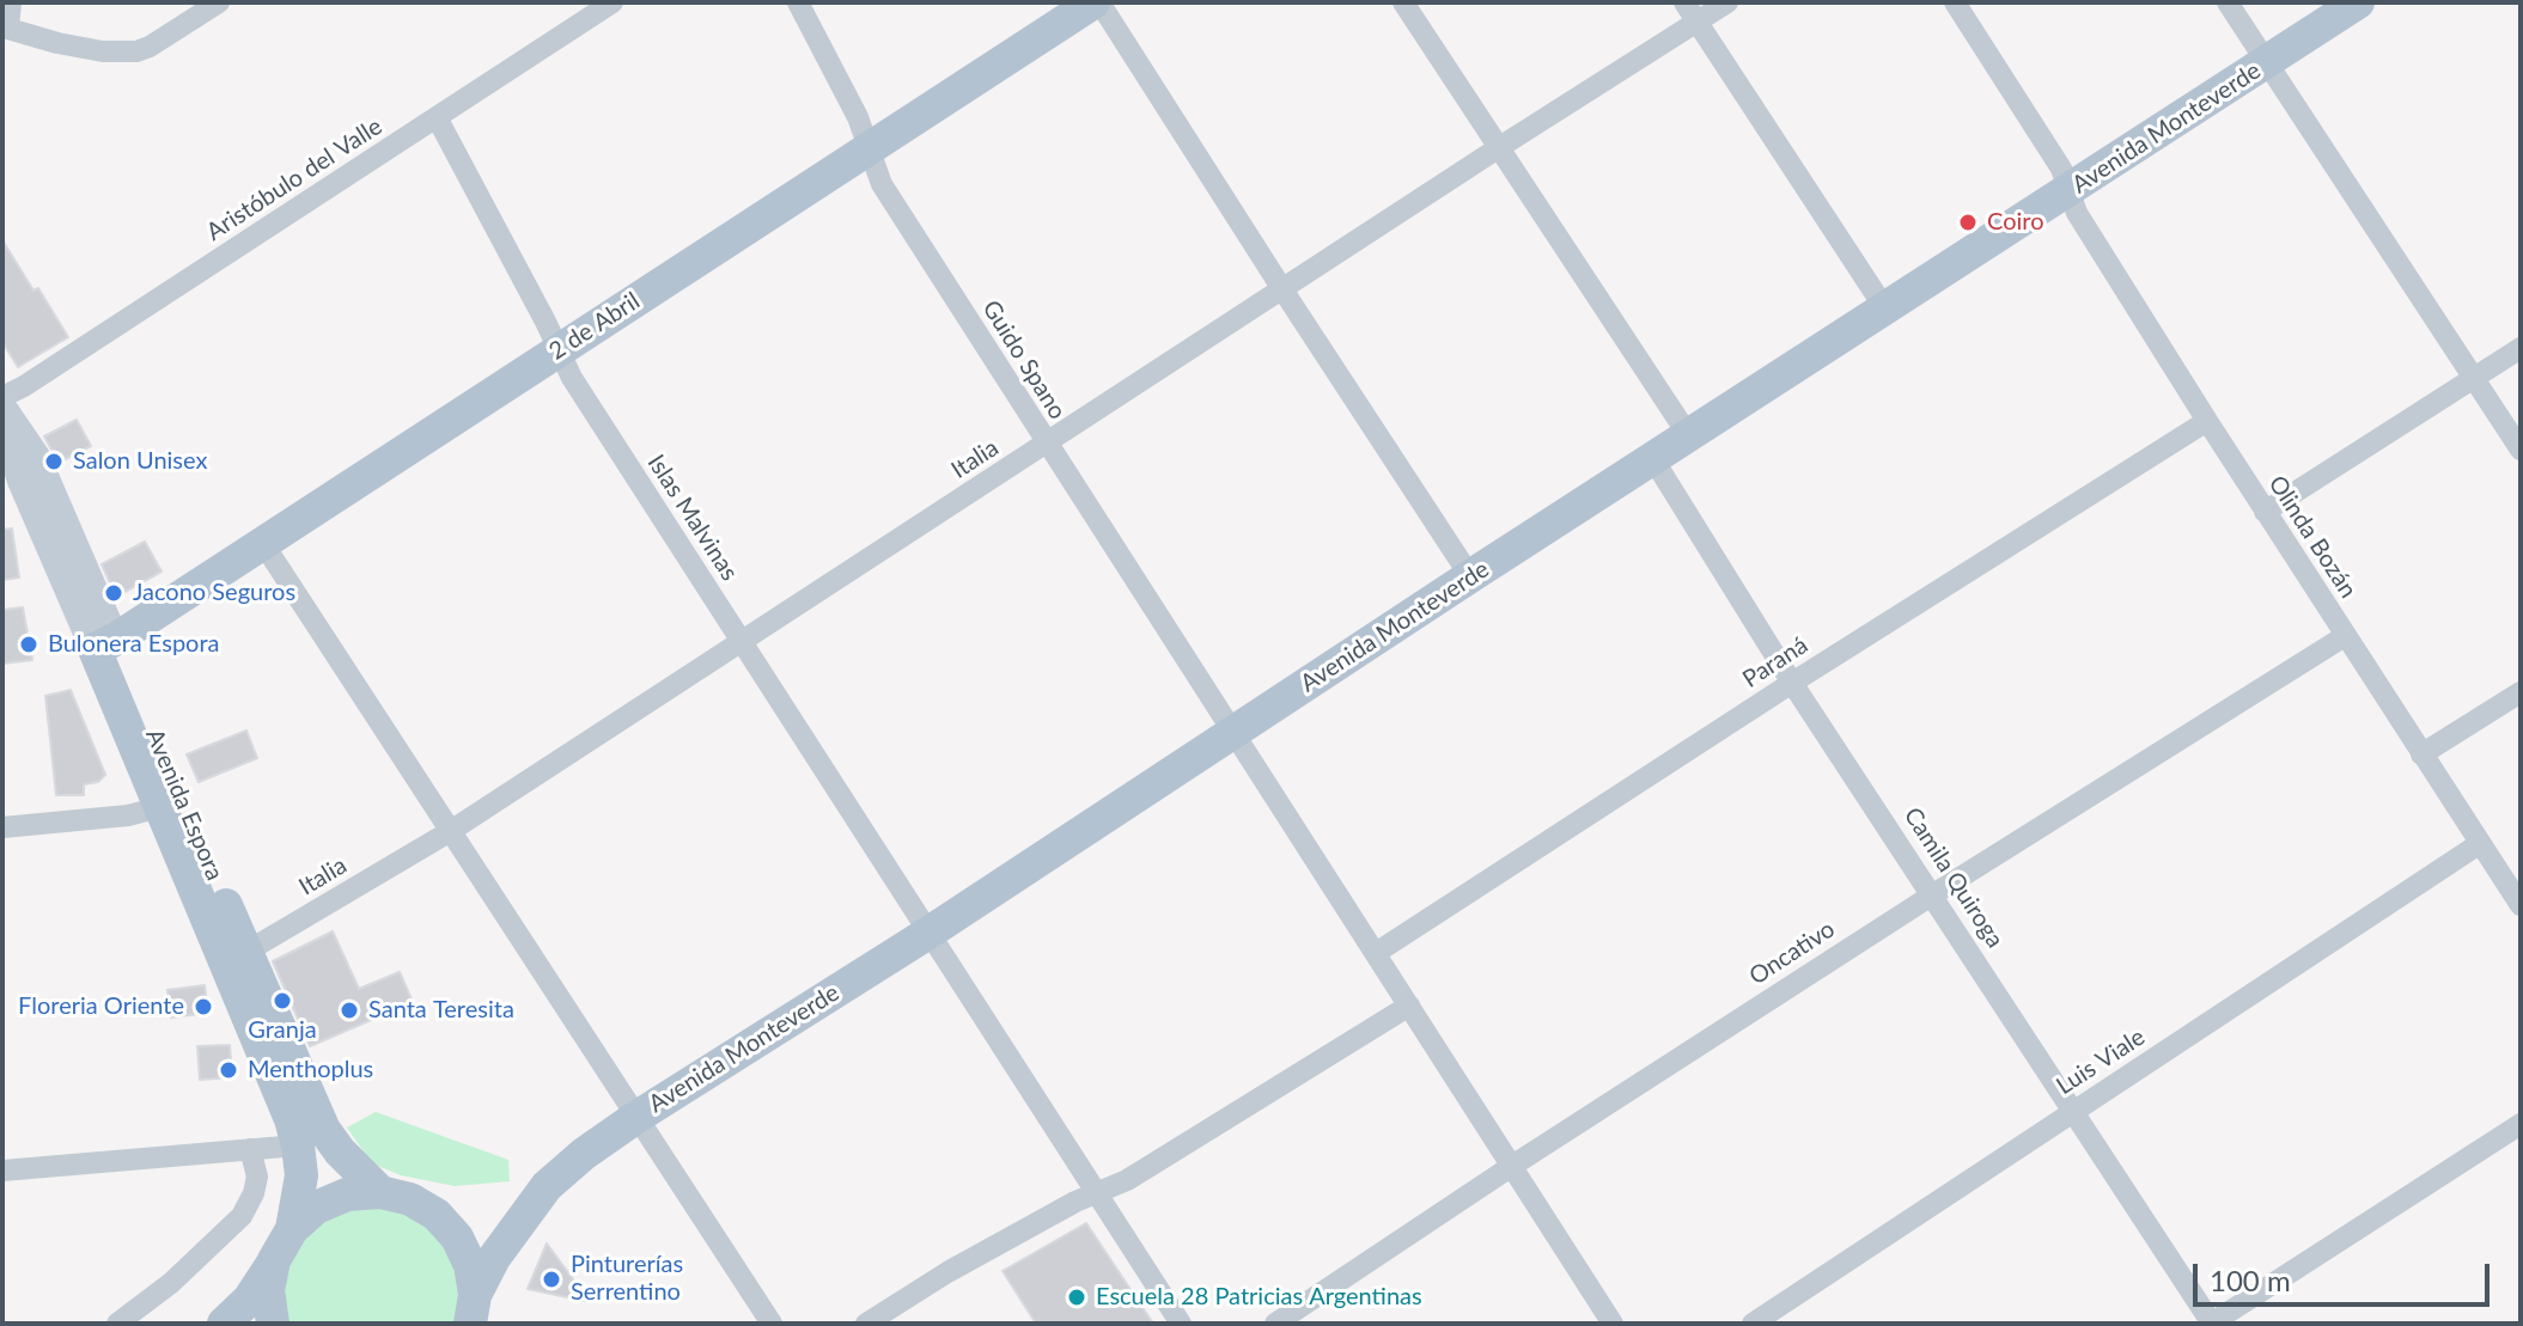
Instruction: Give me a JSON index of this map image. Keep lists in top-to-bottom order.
{
  "streets": {
    "main road": ["Avenida Monteverde", "2 de Abril", "Avenida Espora"],
    "street": [
      "Aristóbulo del Valle",
      "Guido Spano",
      "Italia",
      "Islas Malvinas",
      "Olinda Bozán",
      "Paraná",
      "Camila Quiroga",
      "Oncativo",
      "Luis Viale"
    ]
  },
  "crossings": [
    ["Avenida Monteverde", "Guido Spano"],
    ["Avenida Monteverde", "Islas Malvinas"],
    ["Avenida Monteverde", "Olinda Bozán"],
    ["Avenida Monteverde", "Camila Quiroga"],
    ["Aristóbulo del Valle", "Islas Malvinas"],
    ["2 de Abril", "Guido Spano"],
    ["2 de Abril", "Islas Malvinas"],
    ["2 de Abril", "Avenida Espora"],
    ["Guido Spano", "Italia"],
    ["Guido Spano", "Paraná"],
    ["Guido Spano", "Oncativo"],
    ["Italia", "Islas Malvinas"],
    ["Italia", "Avenida Espora"],
    ["Olinda Bozán", "Paraná"],
    ["Olinda Bozán", "Oncativo"],
    ["Olinda Bozán", "Luis Viale"],
    ["Paraná", "Camila Quiroga"],
    ["Camila Quiroga", "Oncativo"],
    ["Camila Quiroga", "Luis Viale"]
  ],
  "places": [
    "Coiro",
    "Salon Unisex",
    "Jacono Seguros",
    "Bulonera Espora",
    "Granja",
    "Floreria Oriente",
    "Santa Teresita",
    "Menthoplus",
    "Pinturerías Serrentino",
    "Escuela 28 Patricias Argentinas"
  ],
  "scale_bar": "100 m"
}
